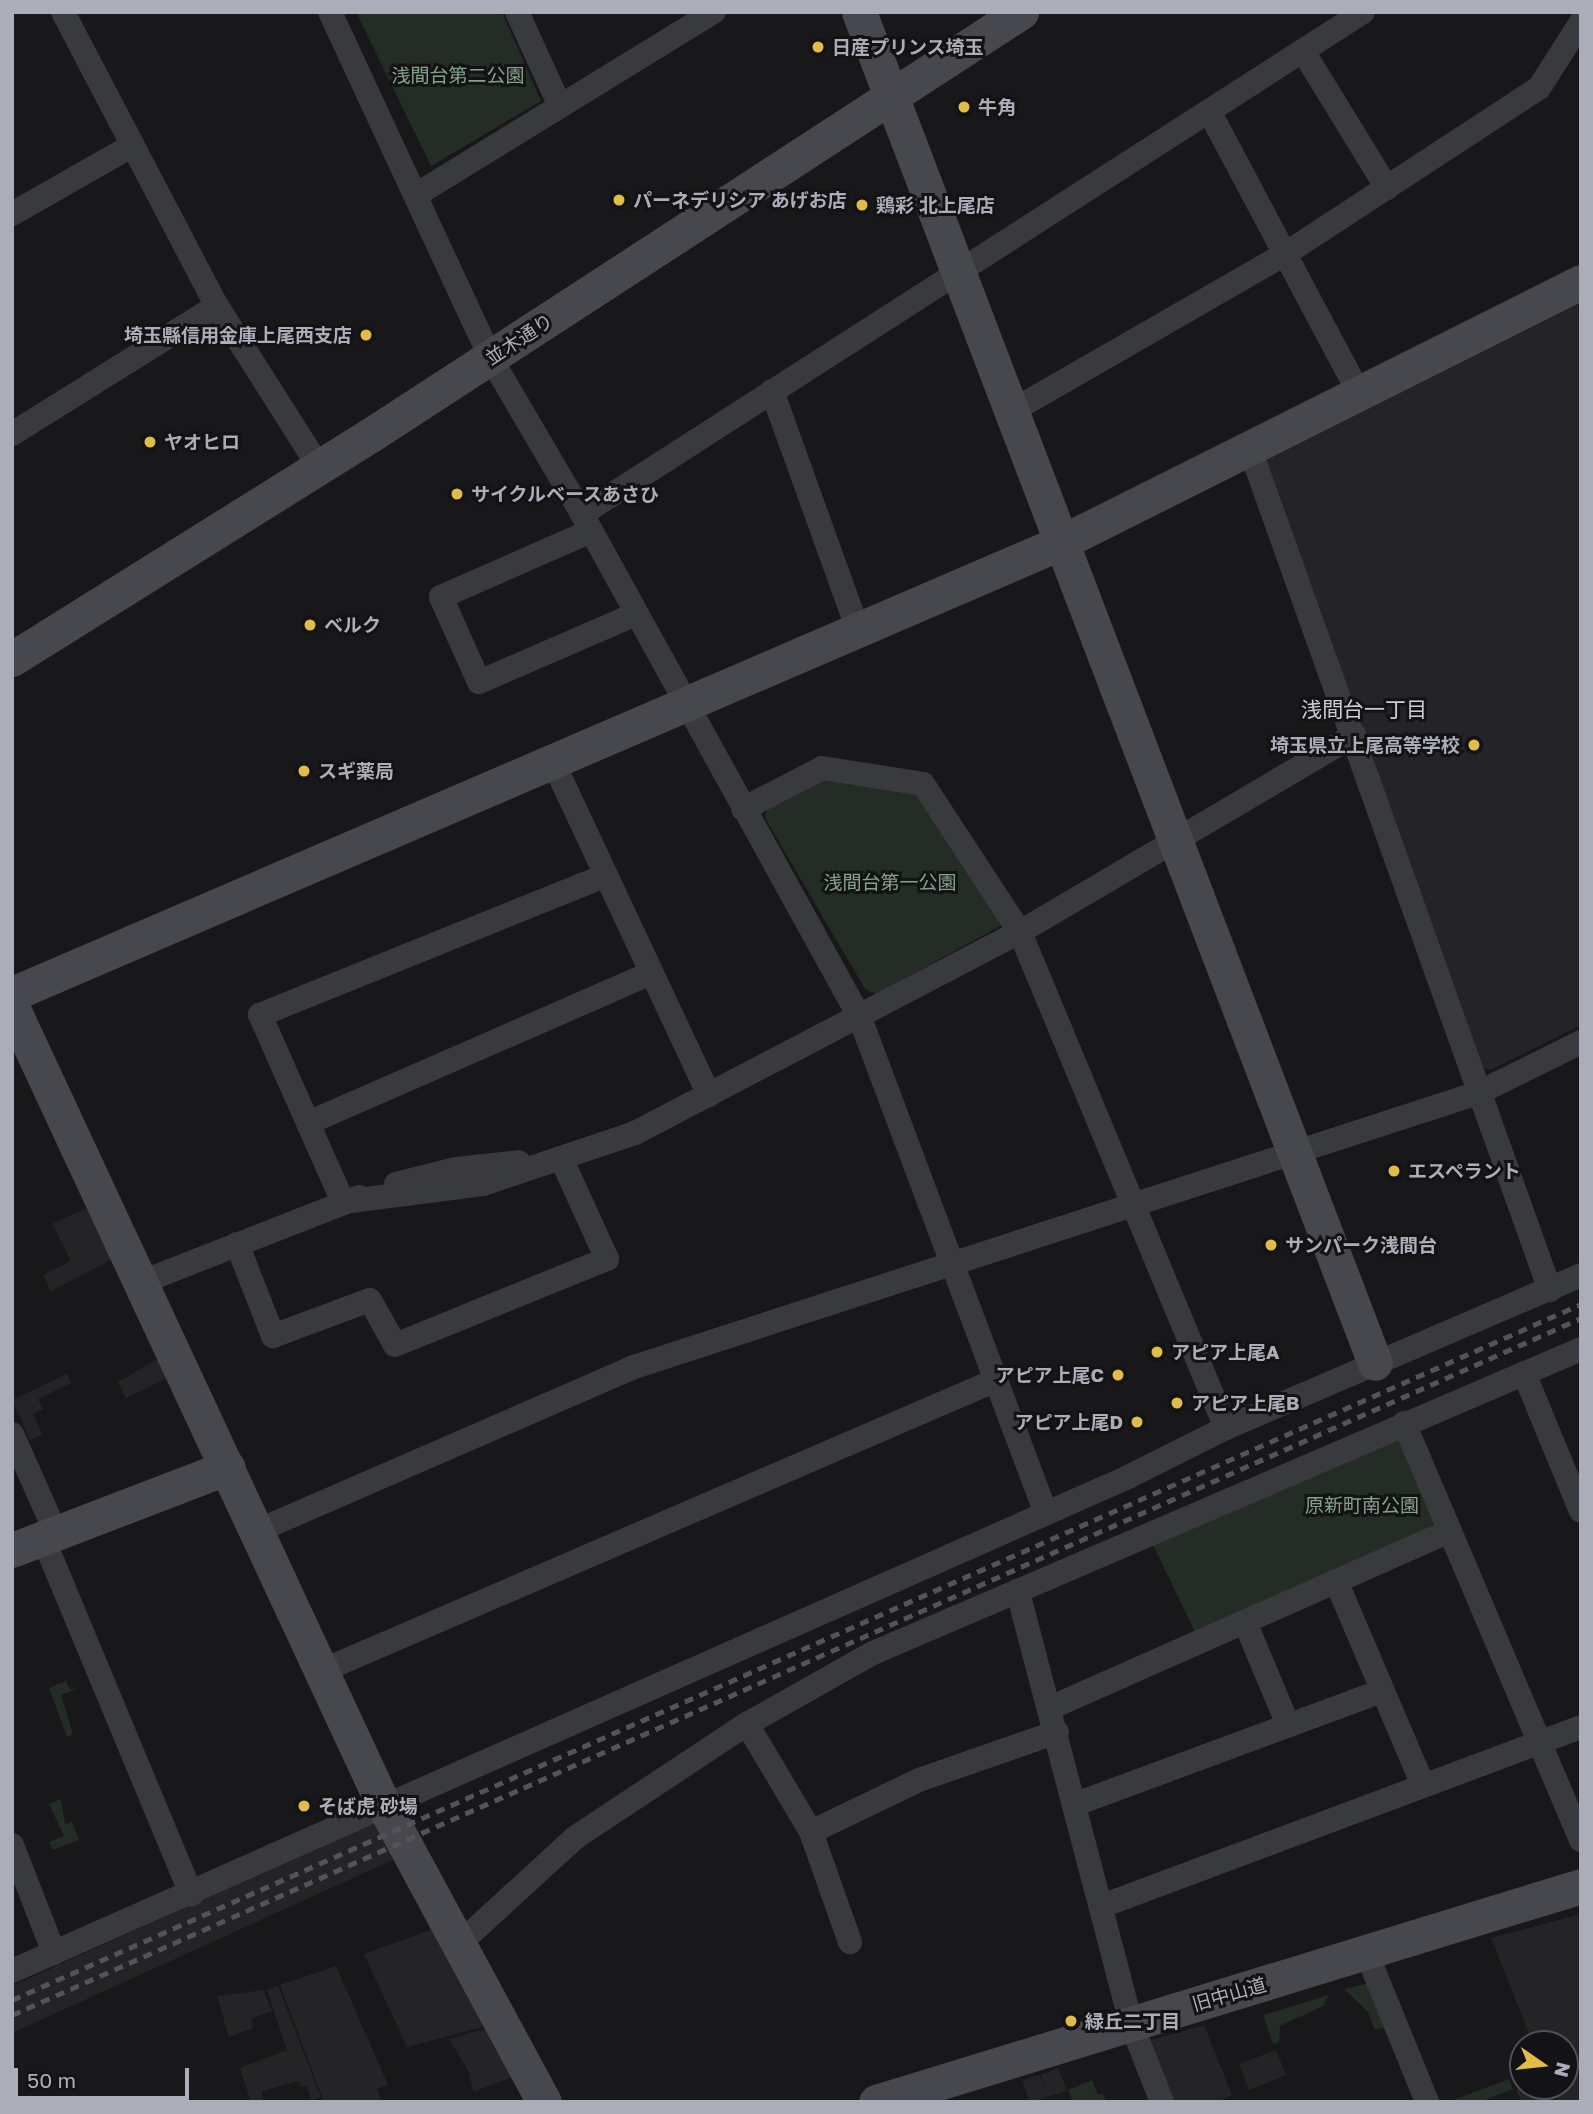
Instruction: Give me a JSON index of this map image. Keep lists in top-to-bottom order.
{
  "streets": {
    "street": ["並木通り", "旧中山道"]
  },
  "districts": ["浅間台一丁目"],
  "parks": ["浅間台第二公園", "浅間台第一公園", "原新町南公園"],
  "places": [
    "日産プリンス埼玉",
    "牛角",
    "パーネデリシア あげお店",
    "鶏彩 北上尾店",
    "埼玉縣信用金庫上尾西支店",
    "ヤオヒロ",
    "サイクルベースあさひ",
    "ベルク",
    "埼玉県立上尾高等学校",
    "スギ薬局",
    "エスペラント",
    "サンパーク浅間台",
    "アピア上尾A",
    "アピア上尾C",
    "アピア上尾B",
    "アピア上尾D",
    "そば虎 砂場",
    "緑丘二丁目"
  ],
  "scale_bar": "50 m",
  "north": "right"
}
